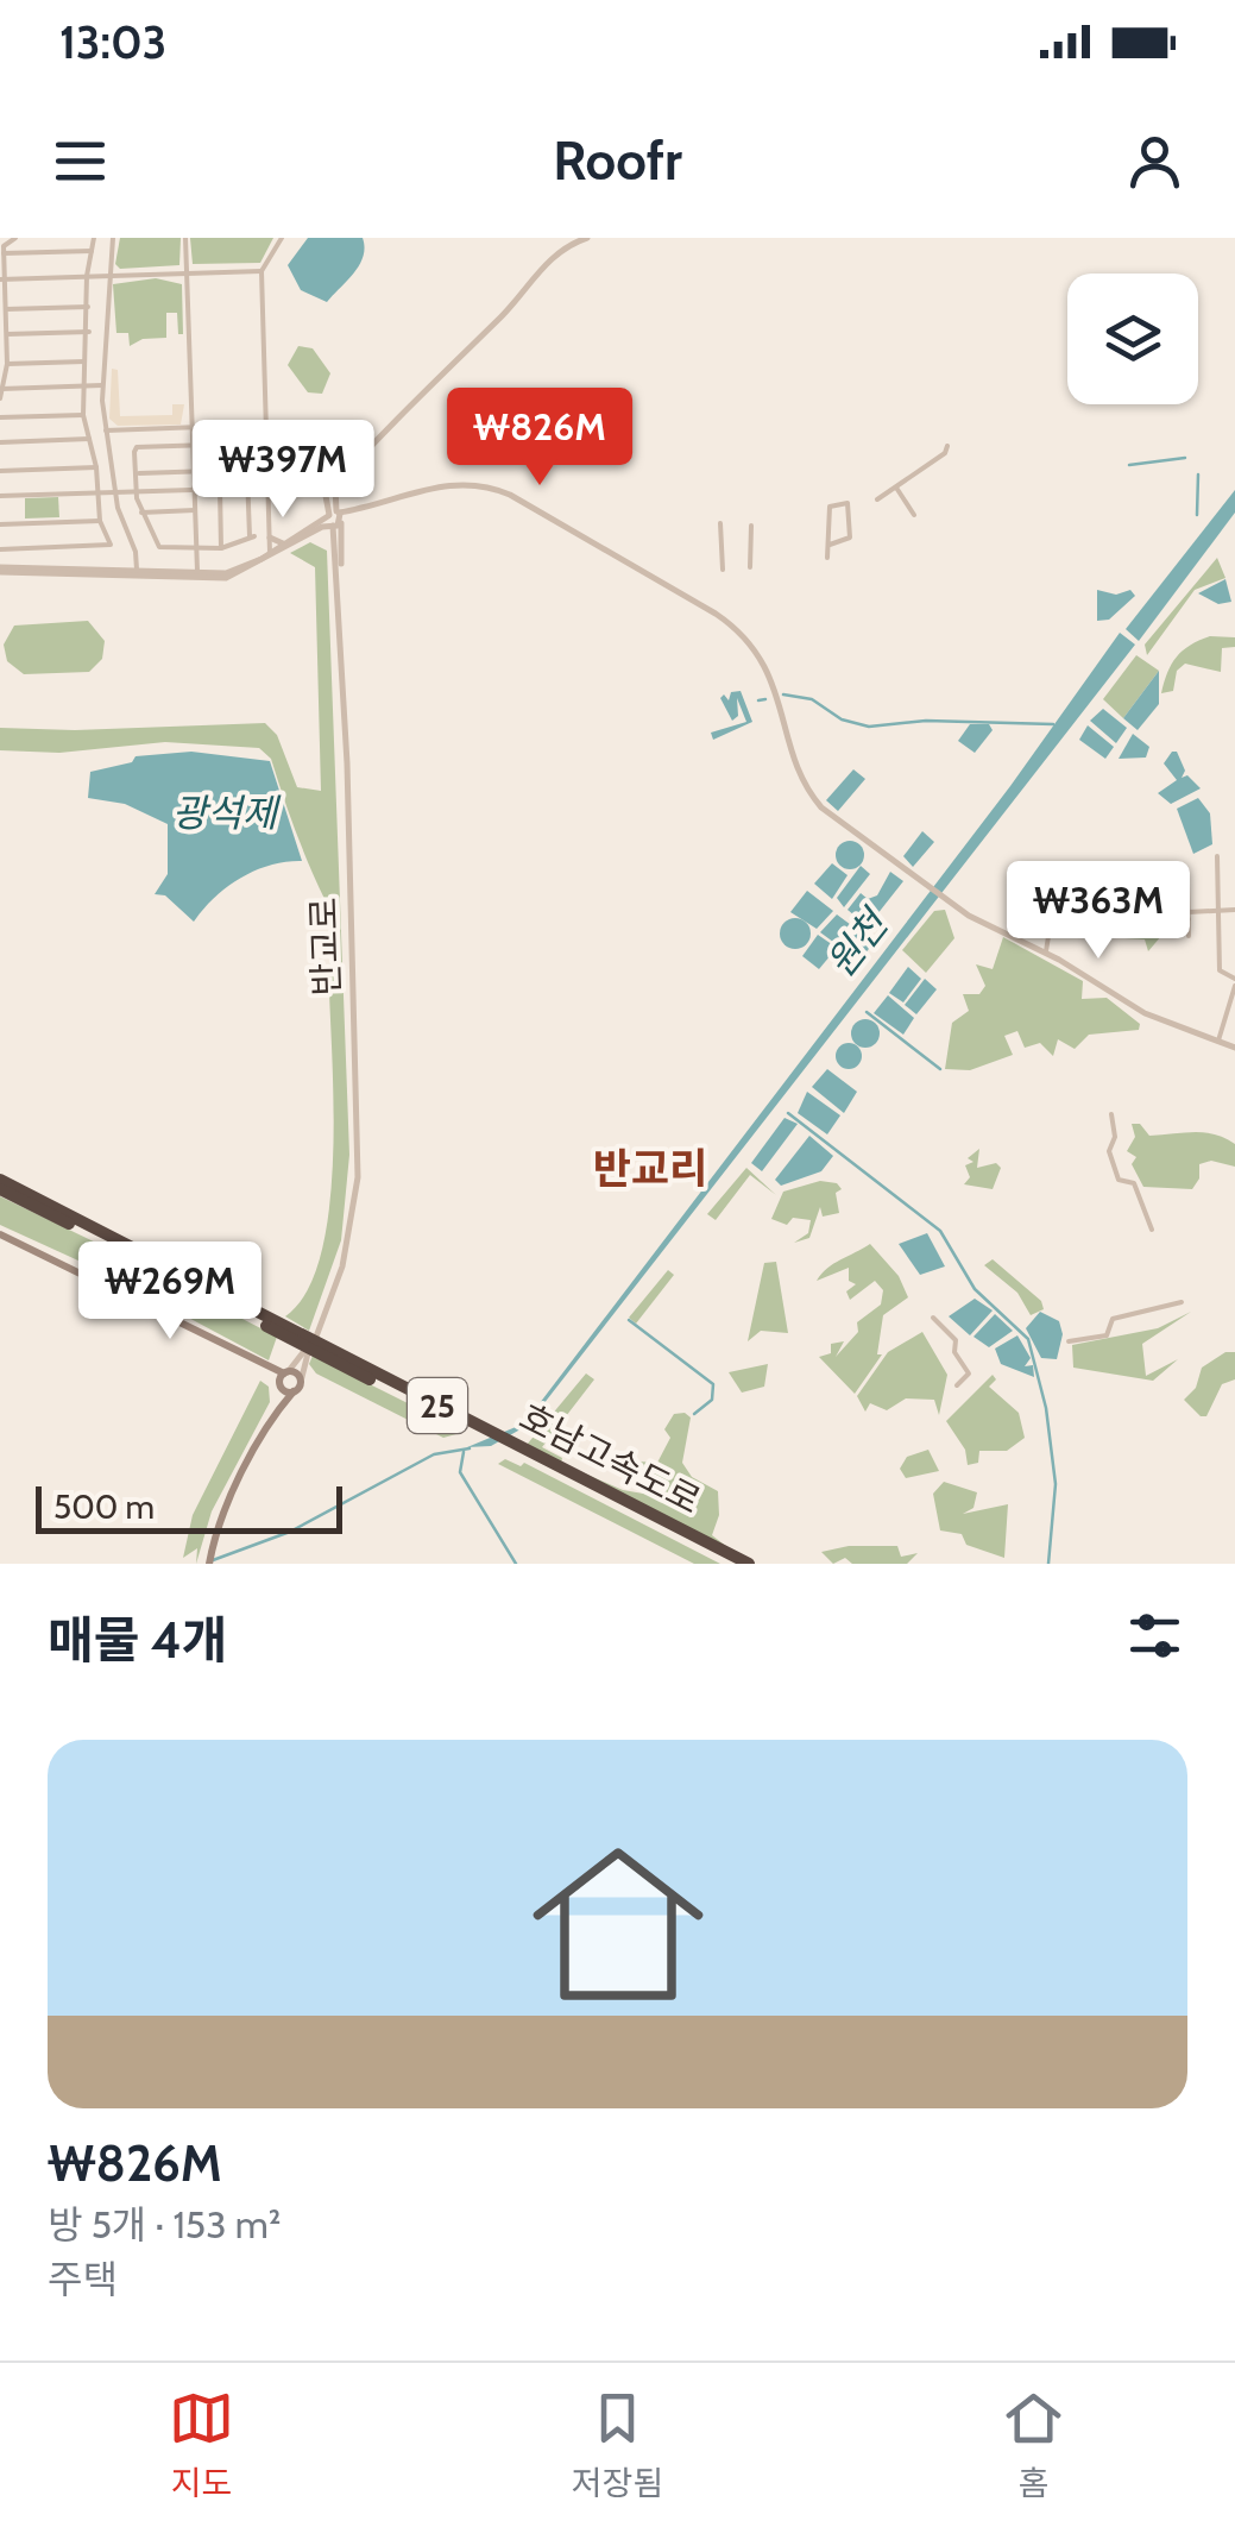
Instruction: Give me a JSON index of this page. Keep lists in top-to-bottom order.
{
  "streets": {
    "highway": ["25", "호남고속도로"],
    "street": ["반교로"]
  },
  "districts": ["반교리"],
  "water": ["광석제", "원천"],
  "scale_bar": "500 m",
  "page": {
    "status": "13:03",
    "header": "Roofr",
    "price": [
      "₩826M",
      "₩397M",
      "₩363M",
      "₩269M"
    ],
    "scale": "500 m",
    "heading": "매물 4개",
    "list": [
      {
        "name": "₩826M",
        "note": "방 5개 · 153 m² · 주택"
      }
    ],
    "tabs": ["지도", "저장됨", "홈"]
  }
}
